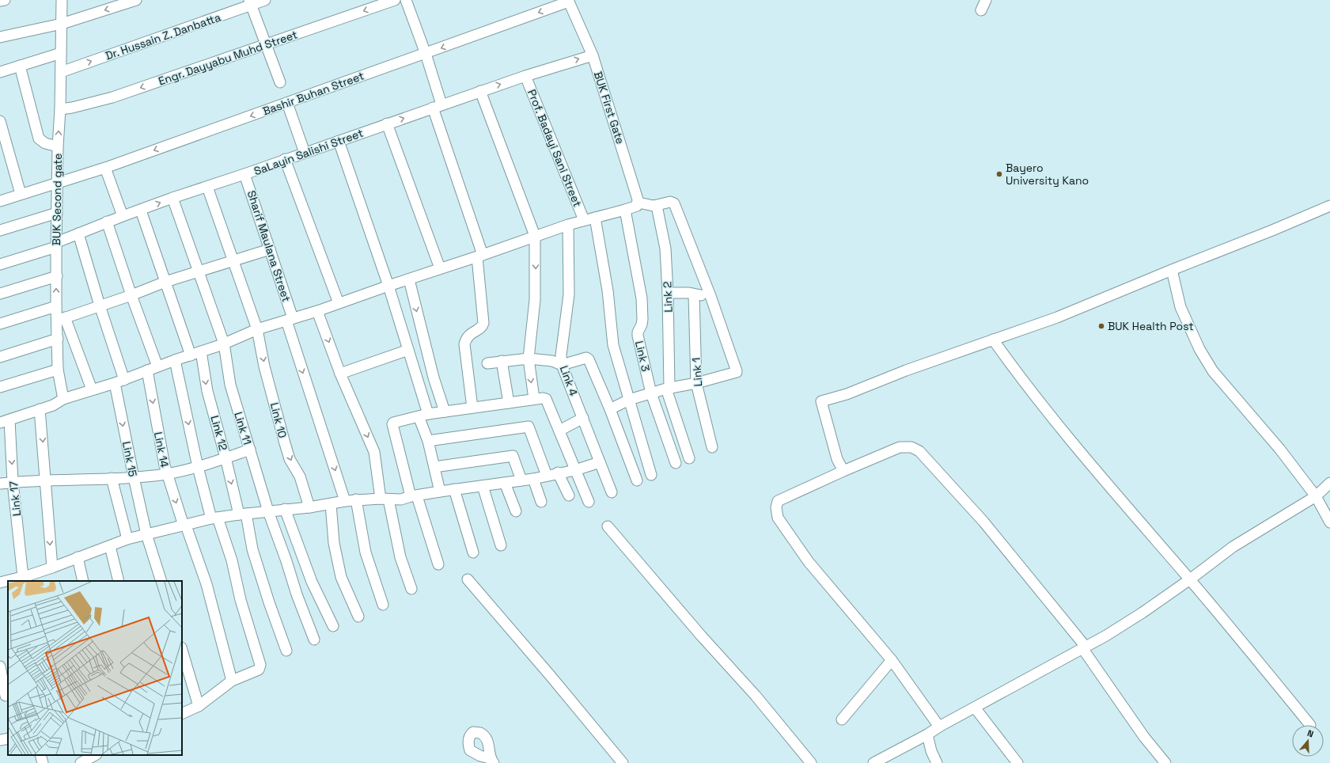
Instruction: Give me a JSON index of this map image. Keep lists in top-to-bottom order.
{
  "streets": {
    "street": [
      "Dr. Hussain Z. Danbatta",
      "Engr. Dayyabu Muhd Street",
      "Bashir Buhan Street",
      "BUK First Gate",
      "Prof. Badayi Sani Street",
      "SaLayin Salishi Street",
      "BUK Second gate",
      "Sharif Maulana Street",
      "Link 2",
      "Link 3",
      "Link 1",
      "Link 4",
      "Link 10",
      "Link 11",
      "Link 12",
      "Link 14",
      "Link 15",
      "Link 17"
    ]
  },
  "crossings": [
    ["Dr. Hussain Z. Danbatta", "BUK Second gate"],
    ["Engr. Dayyabu Muhd Street", "BUK Second gate"],
    ["Bashir Buhan Street", "BUK First Gate"],
    ["Bashir Buhan Street", "BUK Second gate"],
    ["BUK First Gate", "SaLayin Salishi Street"],
    ["Prof. Badayi Sani Street", "SaLayin Salishi Street"],
    ["SaLayin Salishi Street", "BUK Second gate"],
    ["SaLayin Salishi Street", "Sharif Maulana Street"],
    ["SaLayin Salishi Street", "Link 10"],
    ["SaLayin Salishi Street", "Link 11"],
    ["SaLayin Salishi Street", "Link 15"]
  ],
  "one_way": ["Engr. Dayyabu Muhd Street", "Bashir Buhan Street"],
  "places": ["Bayero University Kano", "BUK Health Post"],
  "north": "top"
}
